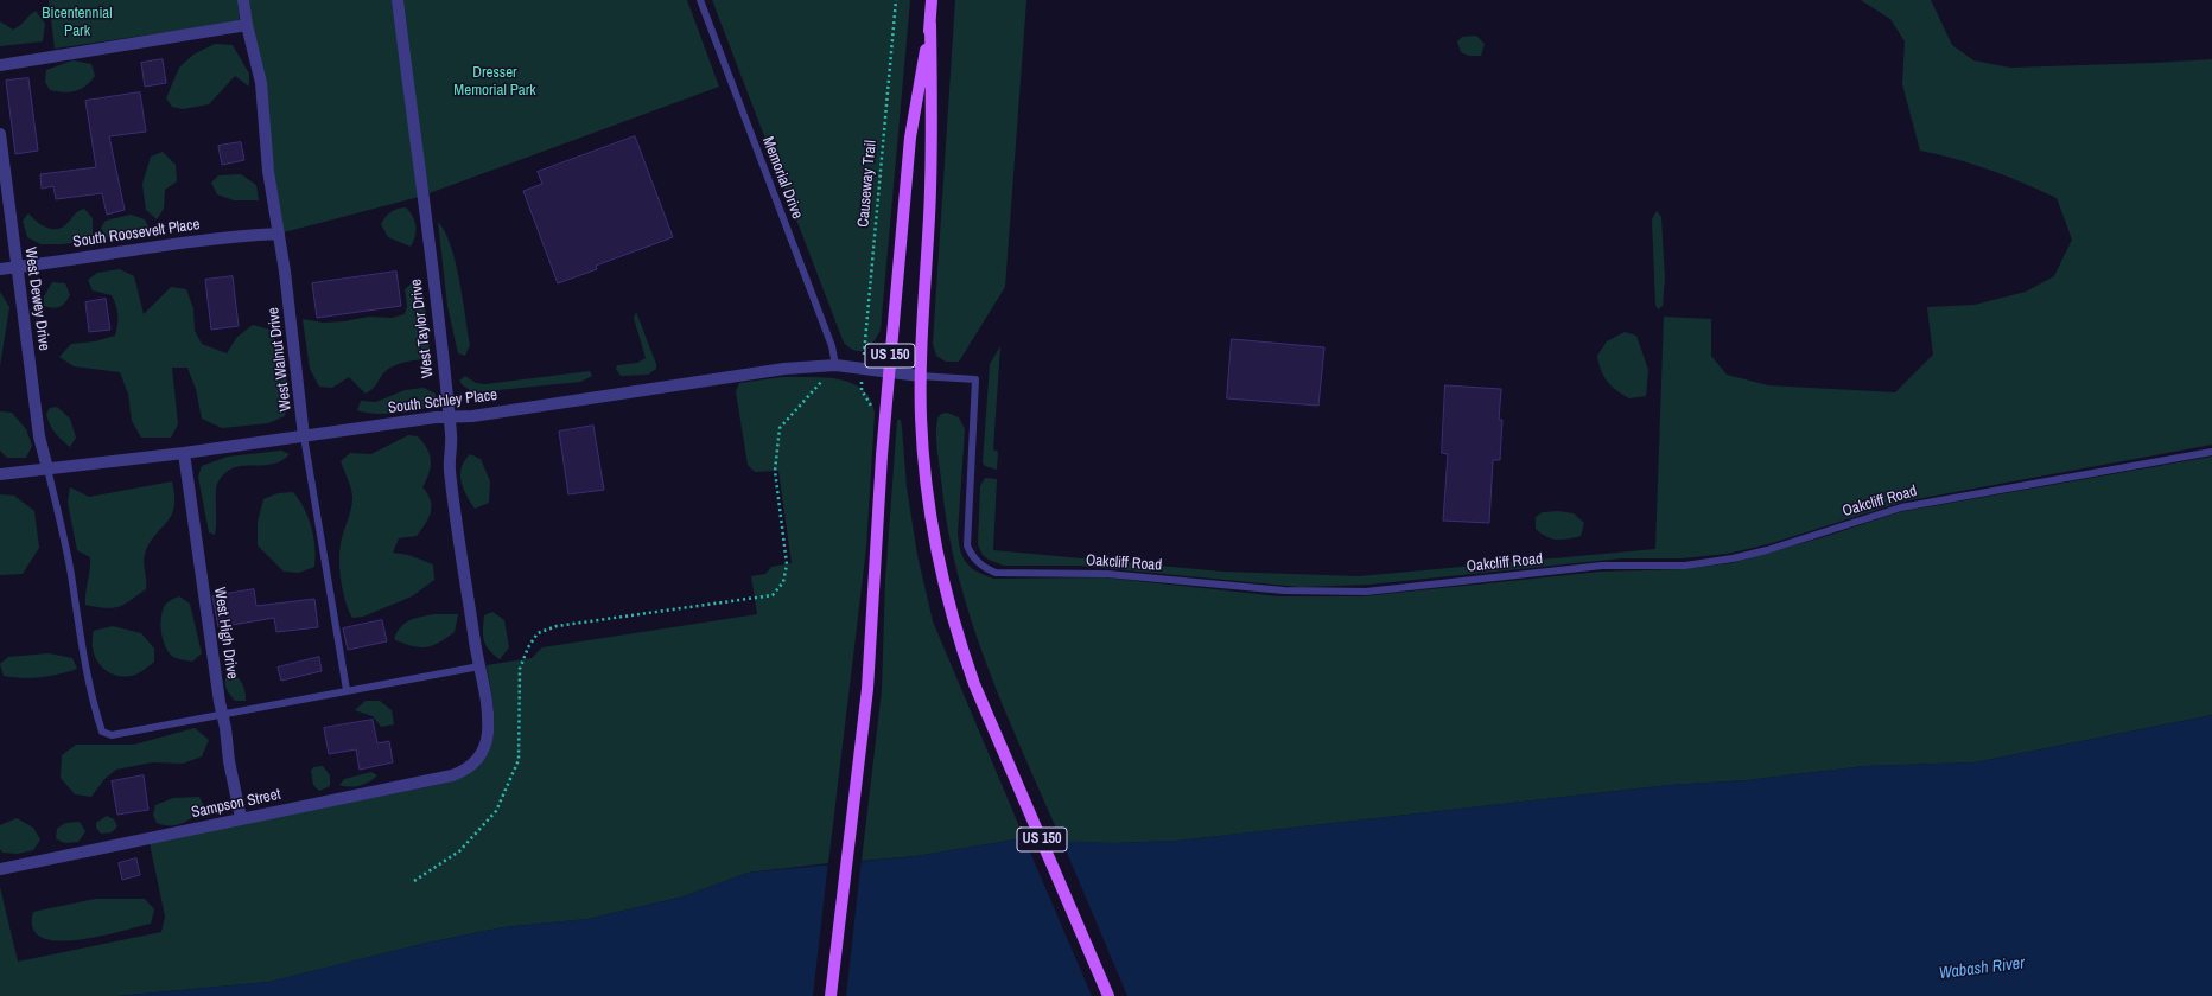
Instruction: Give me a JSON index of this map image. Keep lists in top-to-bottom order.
{
  "streets": {
    "main road": ["US 150"],
    "street": [
      "South Roosevelt Place",
      "West Dewey Drive",
      "West Taylor Drive",
      "West Walnut Drive",
      "South Schley Place",
      "West High Drive",
      "Sampson Street"
    ],
    "lane": ["Memorial Drive", "Oakcliff Road"],
    "path": ["Causeway Trail"]
  },
  "crossings": [
    ["Memorial Drive", "South Schley Place"],
    ["Causeway Trail", "South Schley Place"],
    ["South Roosevelt Place", "West Dewey Drive"],
    ["South Roosevelt Place", "West Walnut Drive"],
    ["West Dewey Drive", "South Schley Place"],
    ["West Taylor Drive", "South Schley Place"],
    ["West Taylor Drive", "Sampson Street"],
    ["US 150", "South Schley Place"],
    ["US 150", "Oakcliff Road"],
    ["West Walnut Drive", "South Schley Place"],
    ["South Schley Place", "Oakcliff Road"],
    ["South Schley Place", "West High Drive"],
    ["West High Drive", "Sampson Street"]
  ],
  "water": ["Wabash River"],
  "parks": ["Bicentennial Park", "Dresser Memorial Park"]
}
